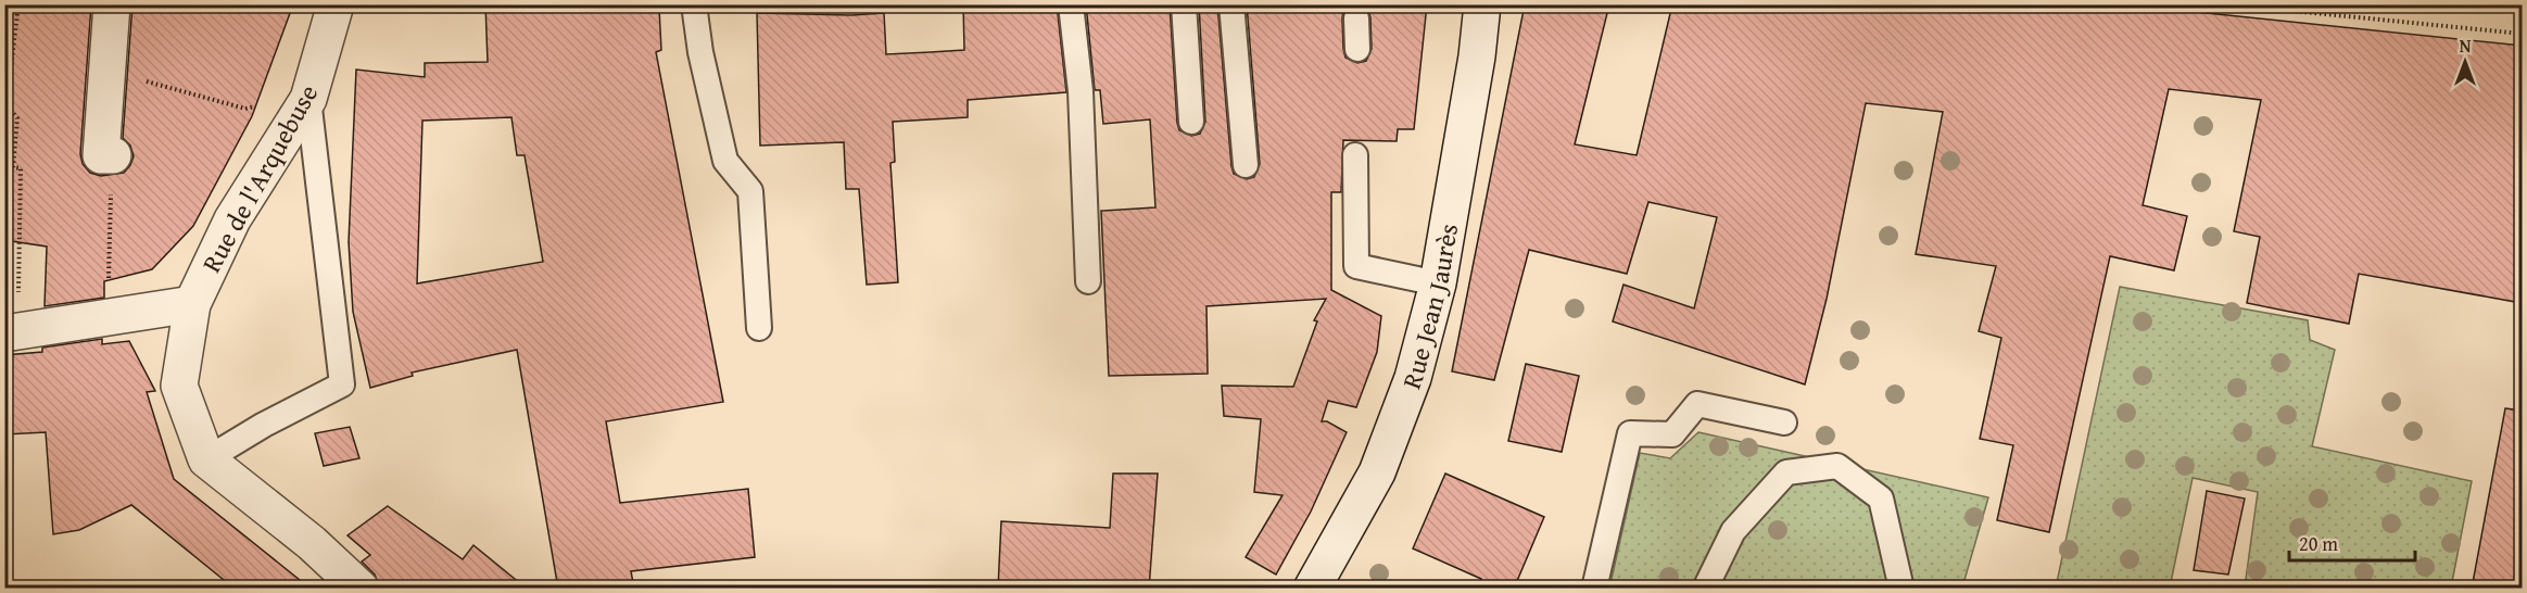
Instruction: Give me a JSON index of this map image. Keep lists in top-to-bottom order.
{
  "streets": {
    "street": ["Rue de l'Arquebuse", "Rue Jean Jaurès"]
  },
  "scale_bar": "20 m",
  "north": "top"
}
